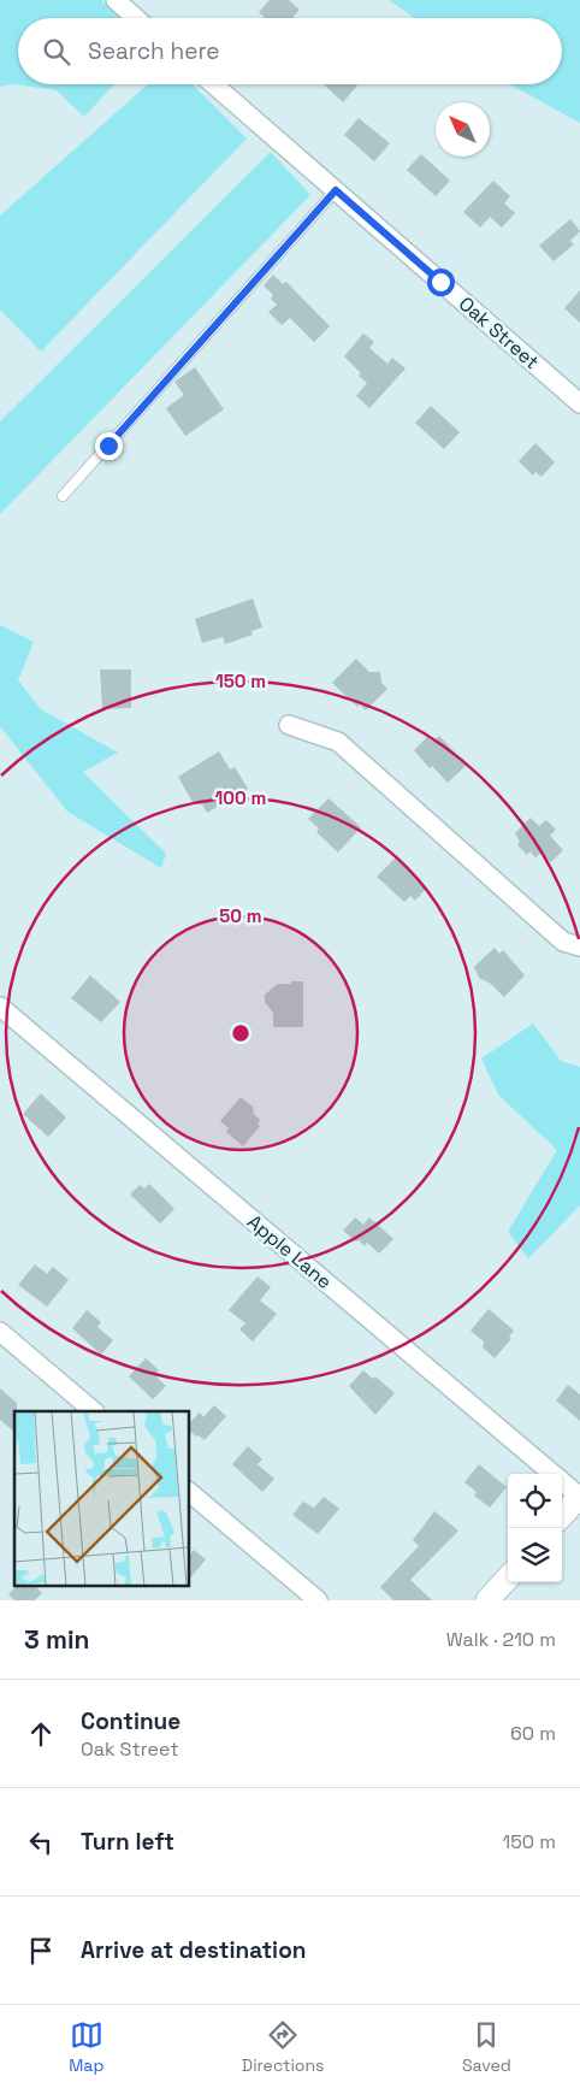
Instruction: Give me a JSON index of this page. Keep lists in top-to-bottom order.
{
  "streets": {
    "street": ["Oak Street", "Apple Lane"]
  },
  "north": "top left",
  "page": {
    "search": "Search here",
    "heading": ["3 min", "Walk · 210 m"],
    "list": [
      ["Continue", "Oak Street", "60 m"],
      ["Turn left", "150 m"],
      "Arrive at destination"
    ],
    "nav": ["Map", "Directions", "Saved"]
  },
  "rings": ["150 m", "100 m", "50 m"]
}
